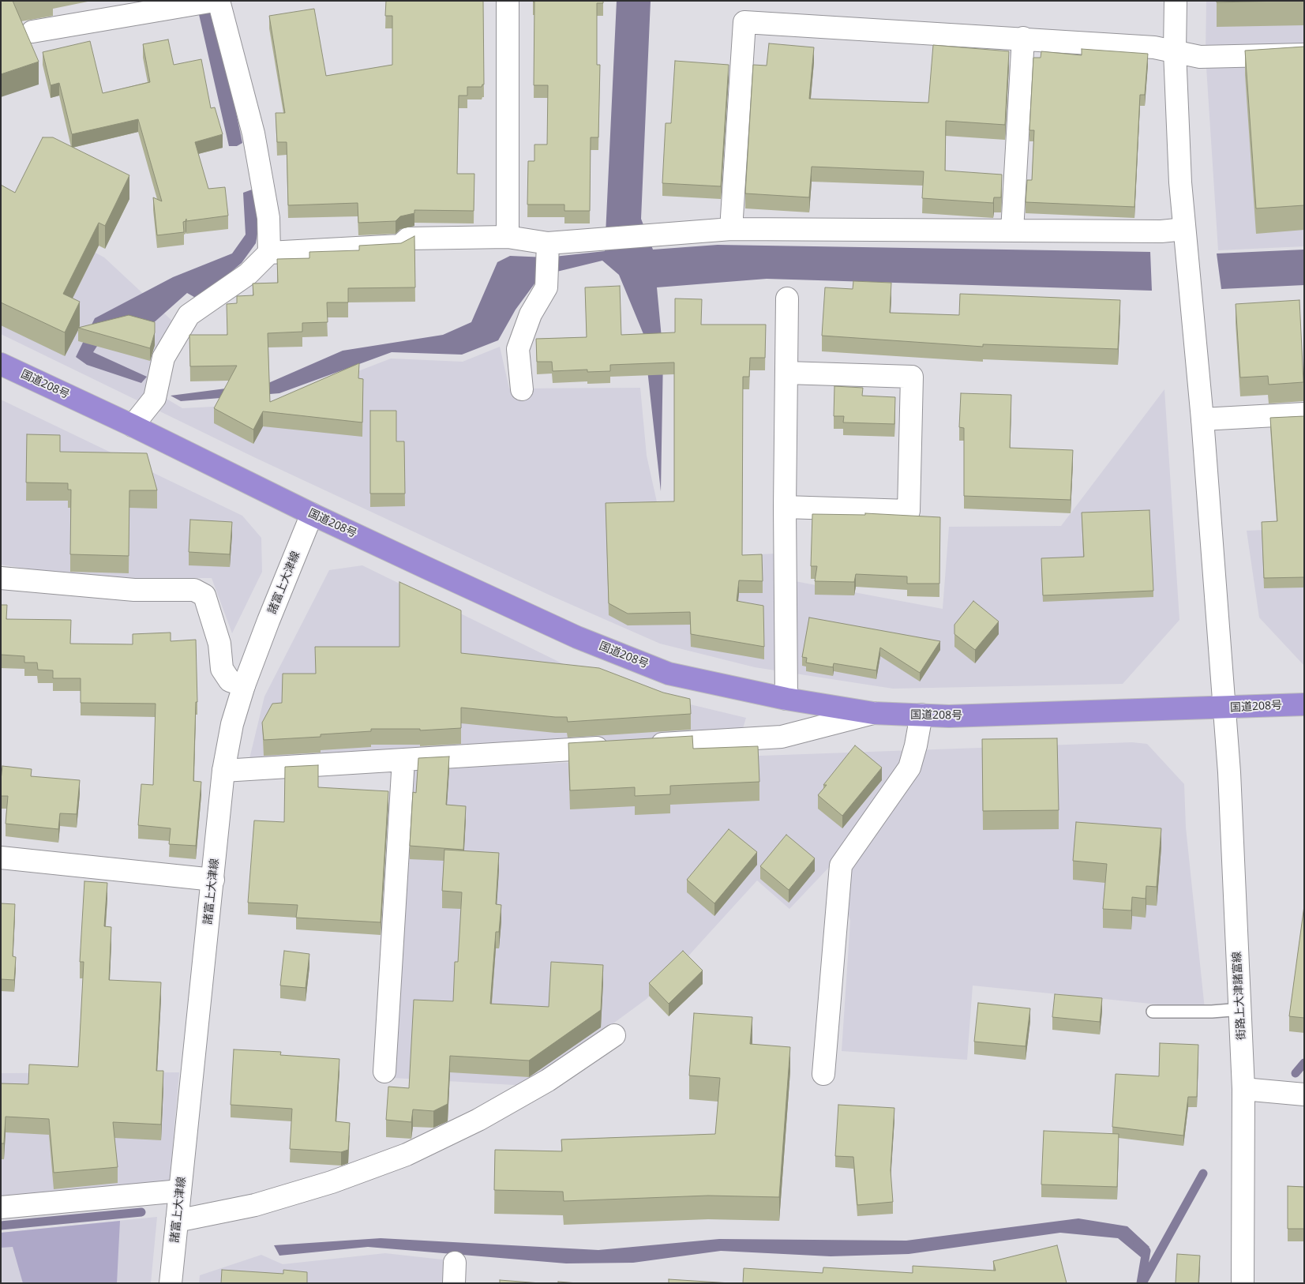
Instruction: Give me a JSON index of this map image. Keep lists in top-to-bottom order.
{
  "streets": {
    "highway": ["国道208号"],
    "street": ["諸富上大津線", "街路上大津諸富線"]
  },
  "crossings": [
    ["国道208号", "諸富上大津線"],
    ["国道208号", "街路上大津諸富線"]
  ]
}
